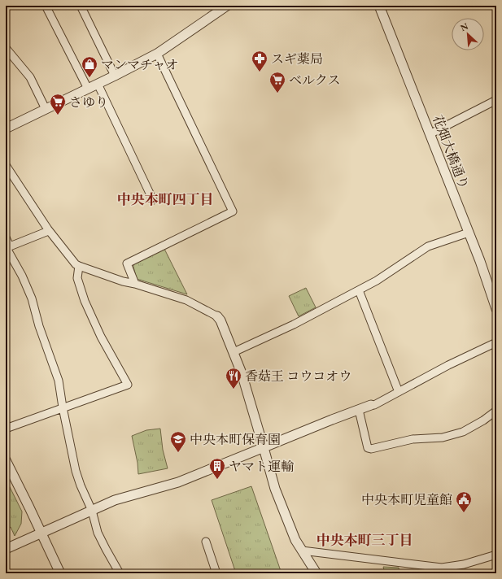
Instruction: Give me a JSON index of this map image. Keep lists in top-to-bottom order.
{
  "streets": {
    "street": ["花畑大橋通り"]
  },
  "districts": ["中央本町四丁目", "中央本町三丁目"],
  "places": {
    "pharmacy": ["スギ薬局"],
    "shop": ["マンマチャオ"],
    "supermarket": ["ベルクス", "さゆり"],
    "restaurant": ["香菇王 コウコオウ"],
    "school or university": ["中央本町保育園"],
    "building": ["ヤマト運輸"],
    "public building": ["中央本町児童館"]
  },
  "north": "top left"
}
